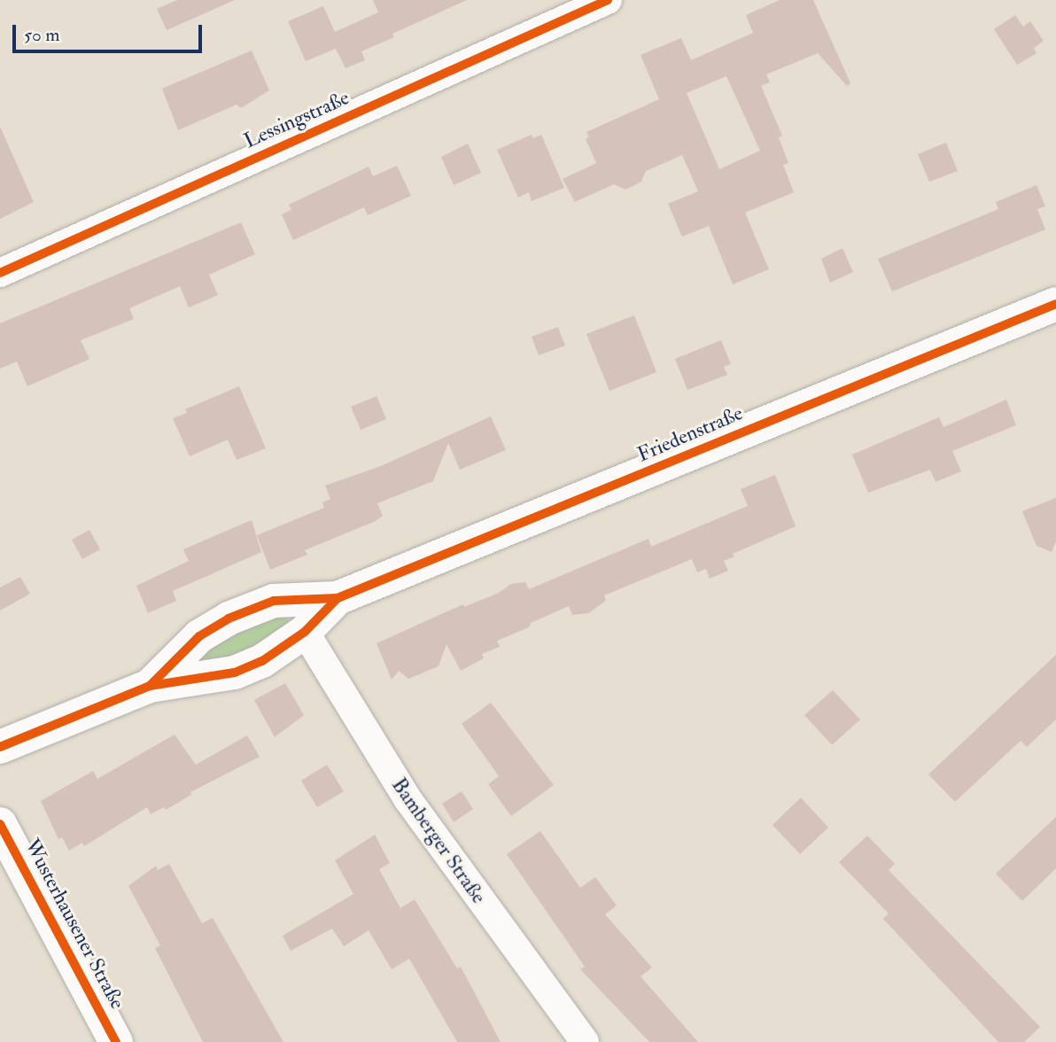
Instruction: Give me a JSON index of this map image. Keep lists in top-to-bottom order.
{
  "streets": {
    "street": [
      "Lessingstraße",
      "Friedenstraße",
      "Bamberger Straße",
      "Wusterhausener Straße"
    ]
  },
  "crossings": [
    ["Friedenstraße", "Bamberger Straße"]
  ],
  "scale_bar": "50 m"
}
